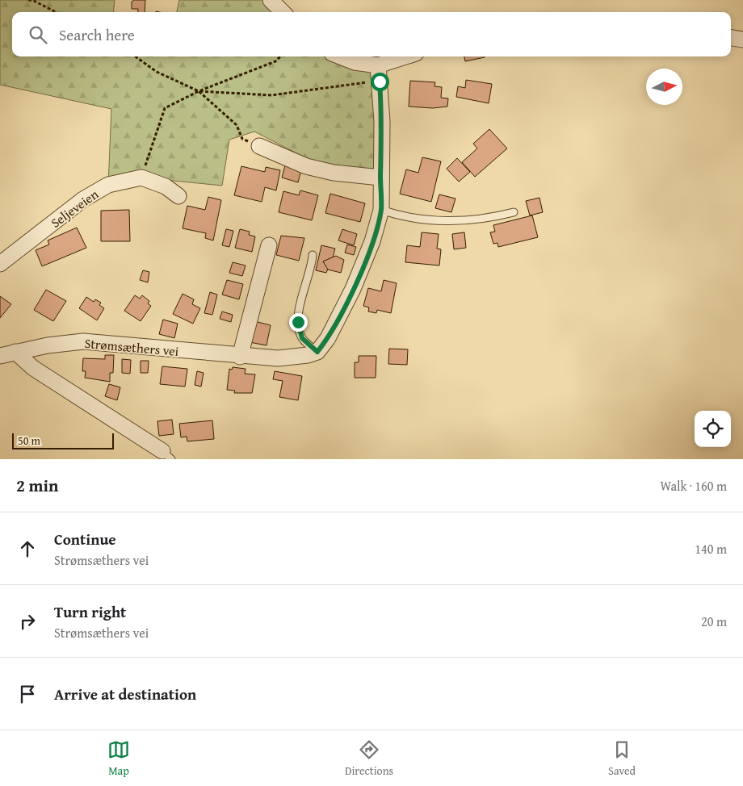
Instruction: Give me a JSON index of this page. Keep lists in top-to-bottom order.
{
  "streets": {
    "street": ["Seljeveien", "Strømsæthers vei"]
  },
  "scale_bar": "50 m",
  "north": "right",
  "page": {
    "search": "Search here",
    "scale": "50 m",
    "heading": ["2 min", "Walk · 160 m"],
    "list": [
      ["Continue", "Strømsæthers vei", "140 m"],
      ["Turn right", "Strømsæthers vei", "20 m"],
      "Arrive at destination"
    ],
    "nav": ["Map", "Directions", "Saved"]
  }
}
